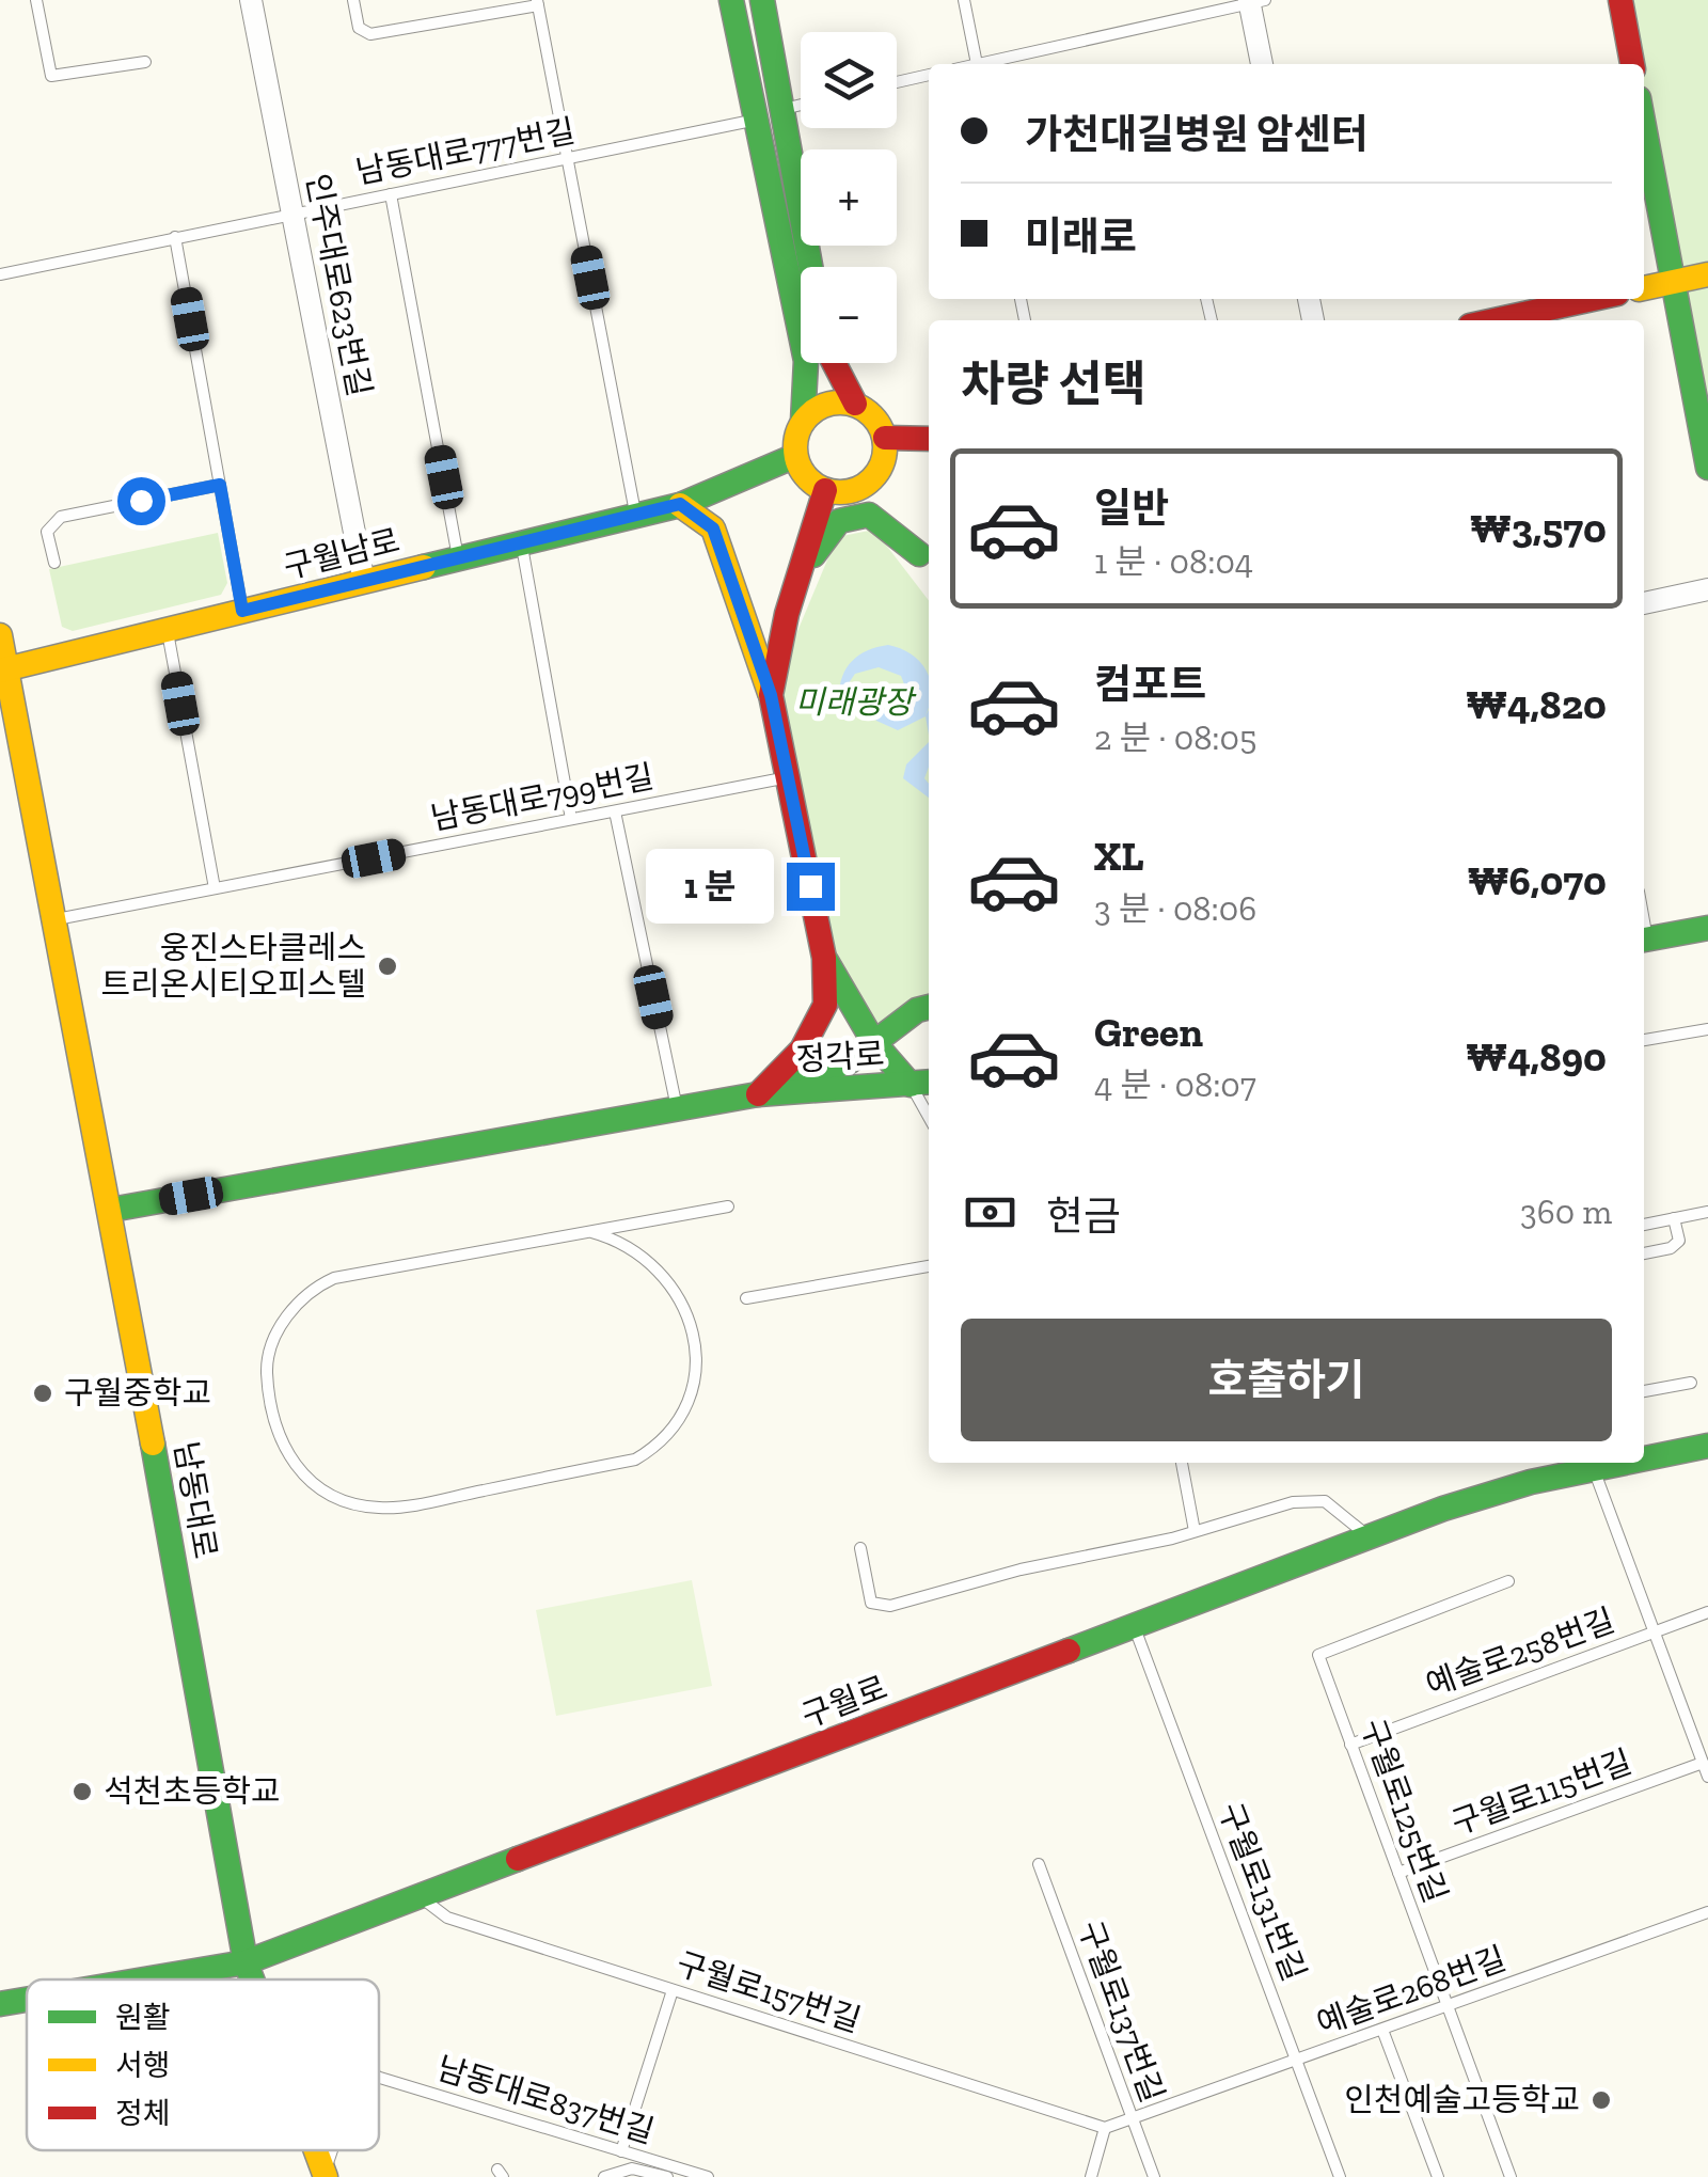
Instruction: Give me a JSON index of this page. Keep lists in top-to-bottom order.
{
  "streets": {
    "street": [
      "인주대로623번길",
      "구월남로",
      "정각로",
      "남동대로",
      "구월로"
    ],
    "lane": [
      "남동대로777번길",
      "남동대로799번길",
      "예술로258번길",
      "구월로115번길",
      "구월로125번길",
      "구월로131번길",
      "예술로268번길",
      "구월로157번길",
      "구월로137번길",
      "남동대로837번길"
    ]
  },
  "crossings": [
    ["남동대로777번길", "인주대로623번길"],
    ["인주대로623번길", "구월남로"],
    ["구월남로", "남동대로"],
    ["남동대로799번길", "남동대로"],
    ["남동대로", "구월로"],
    ["예술로258번길", "구월로125번길"],
    ["구월로", "구월로131번길"],
    ["구월로", "구월로157번길"],
    ["구월로115번길", "구월로125번길"],
    ["구월로125번길", "예술로268번길"],
    ["구월로131번길", "예술로268번길"],
    ["예술로268번길", "구월로137번길"]
  ],
  "parks": ["미래광장"],
  "places": [
    "웅진스타클레스 트리온시티오피스텔",
    "구월중학교",
    "석천초등학교",
    "인천예술고등학교"
  ],
  "legend": ["원활", "서행", "정체"],
  "page": {
    "map_buttons": ["+", "−"],
    "banner": ["가천대길병원 암센터", "미래로"],
    "heading": "차량 선택",
    "list": [
      {
        "name": "일반",
        "note": "1 분 · 08:04",
        "value": "₩3,570"
      },
      {
        "name": "컴포트",
        "note": "2 분 · 08:05",
        "value": "₩4,820"
      },
      {
        "name": "XL",
        "note": "3 분 · 08:06",
        "value": "₩6,070"
      },
      {
        "name": "Green",
        "note": "4 분 · 08:07",
        "value": "₩4,890"
      }
    ],
    "bubble": "1 분",
    "pay": ["현금", "360 m"],
    "buttons": "호출하기"
  }
}
